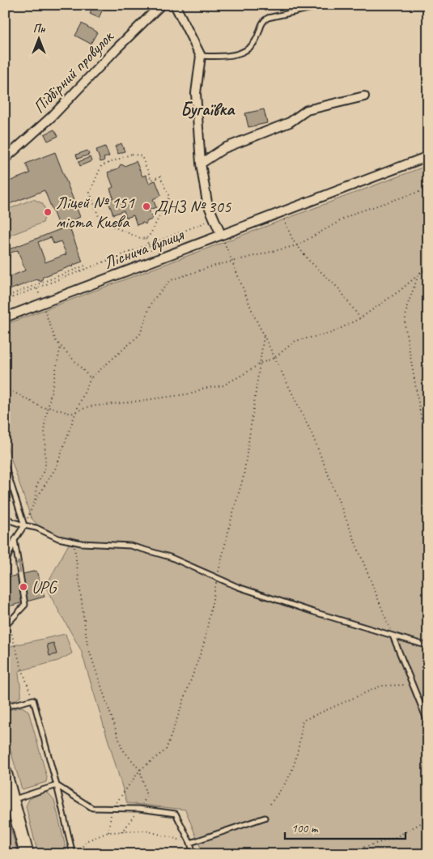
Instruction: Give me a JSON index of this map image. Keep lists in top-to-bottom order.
{
  "streets": {
    "street": ["Підбірний провулок", "Ліснича вулиця"]
  },
  "districts": ["Бугаївка"],
  "places": ["ДНЗ № 305", "Ліцей № 151 міста Києва", "UPG"],
  "scale_bar": "100 m",
  "north": "top"
}
